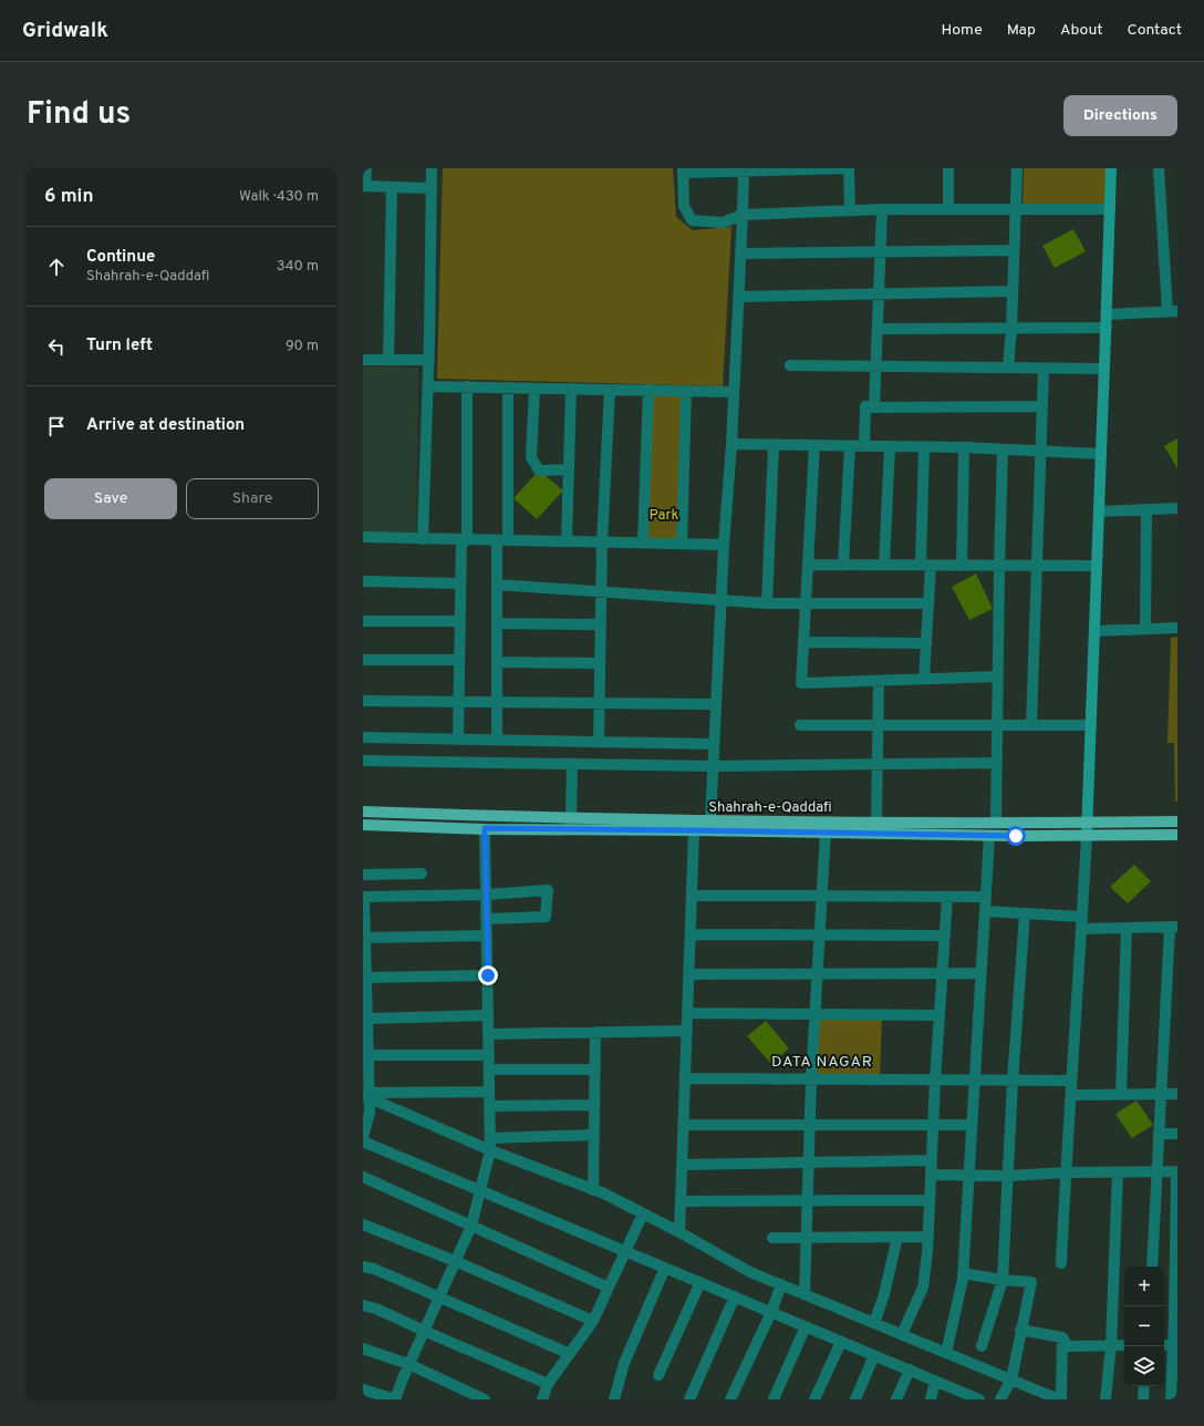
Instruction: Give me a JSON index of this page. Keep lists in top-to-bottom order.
{
  "streets": {
    "main road": ["Shahrah-e-Qaddafi"]
  },
  "districts": ["DATA NAGAR"],
  "parks": ["Park"],
  "page": {
    "header": "Gridwalk",
    "nav": [
      "Home",
      "Map",
      "About",
      "Contact"
    ],
    "title": "Find us",
    "buttons": [
      "Directions",
      ["Save", "Share"]
    ],
    "heading": ["6 min", "Walk · 430 m"],
    "list": [
      ["Continue", "Shahrah-e-Qaddafi", "340 m"],
      ["Turn left", "90 m"],
      "Arrive at destination"
    ],
    "map_buttons": ["+", "−"]
  }
}
